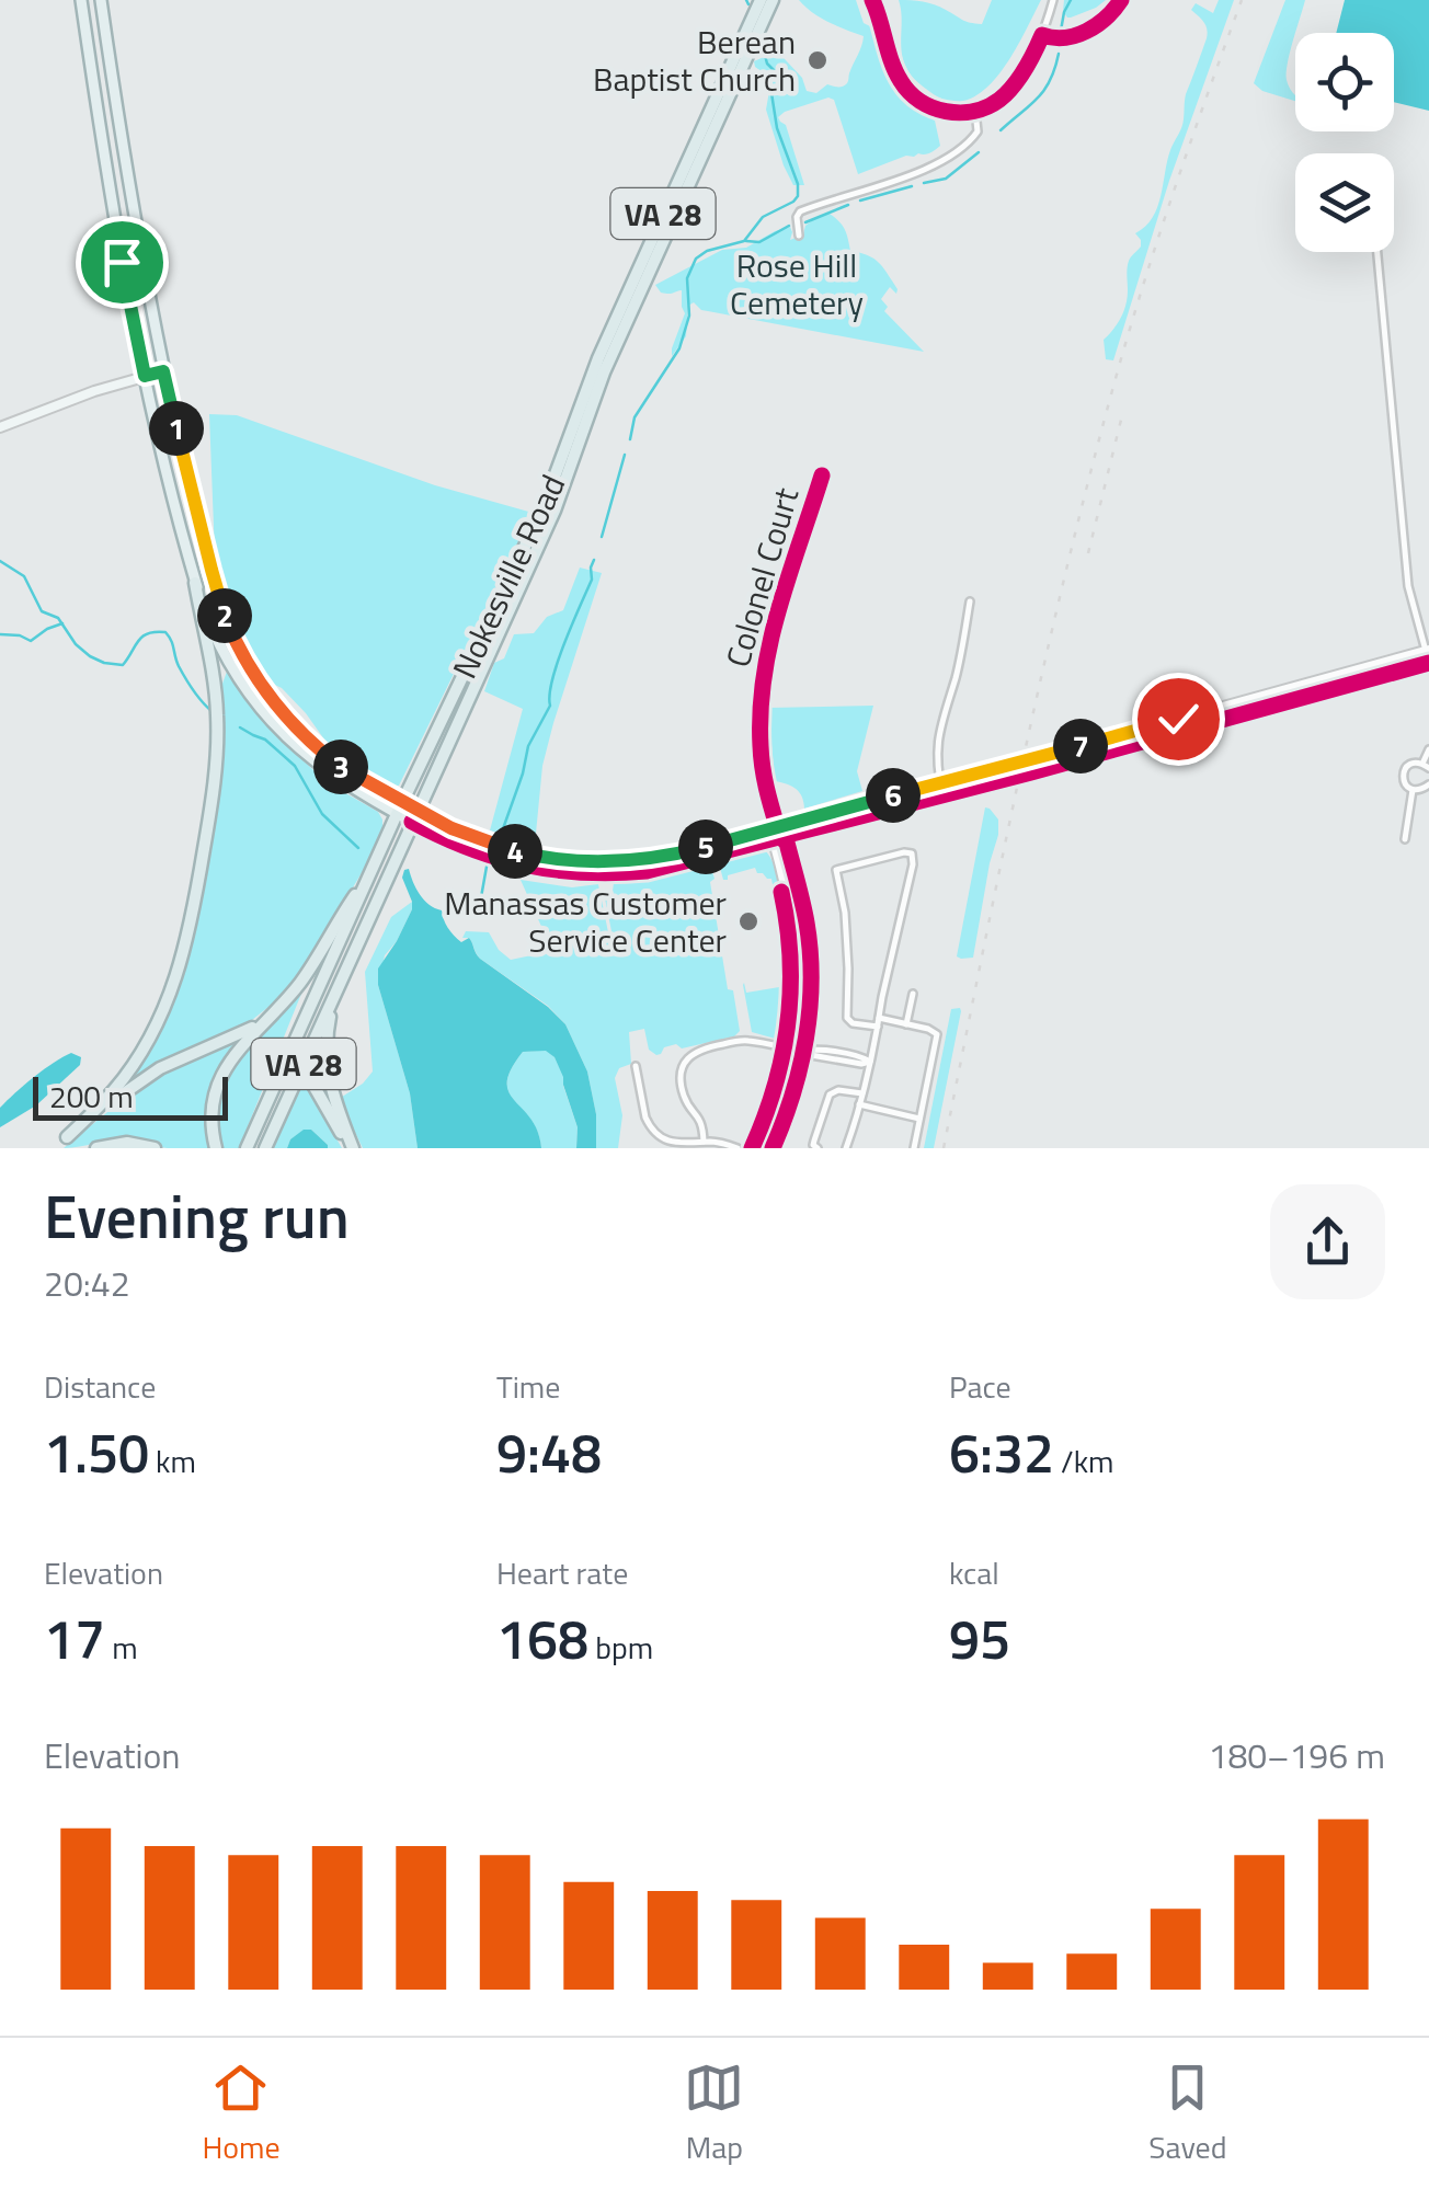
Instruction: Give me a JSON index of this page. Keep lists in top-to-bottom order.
{
  "streets": {
    "highway": ["VA 28", "Nokesville Road"],
    "street": ["Colonel Court"]
  },
  "parks": ["Rose Hill Cemetery"],
  "places": ["Berean Baptist Church", "Manassas Customer Service Center"],
  "scale_bar": "200 m",
  "page": {
    "pins": [
      "1",
      "2",
      "7",
      "3",
      "6",
      "5",
      "4"
    ],
    "scale": "200 m",
    "heading": ["Evening run", "20:42"],
    "stats": [
      ["Distance", "1.50 km"],
      ["Time", "9:48"],
      ["Pace", "6:32 /km"],
      ["Elevation", "17 m"],
      ["Heart rate", "168 bpm"],
      ["kcal", "95"]
    ],
    "chart": ["Elevation", "180–196 m"],
    "tabs": ["Home", "Map", "Saved"]
  }
}
